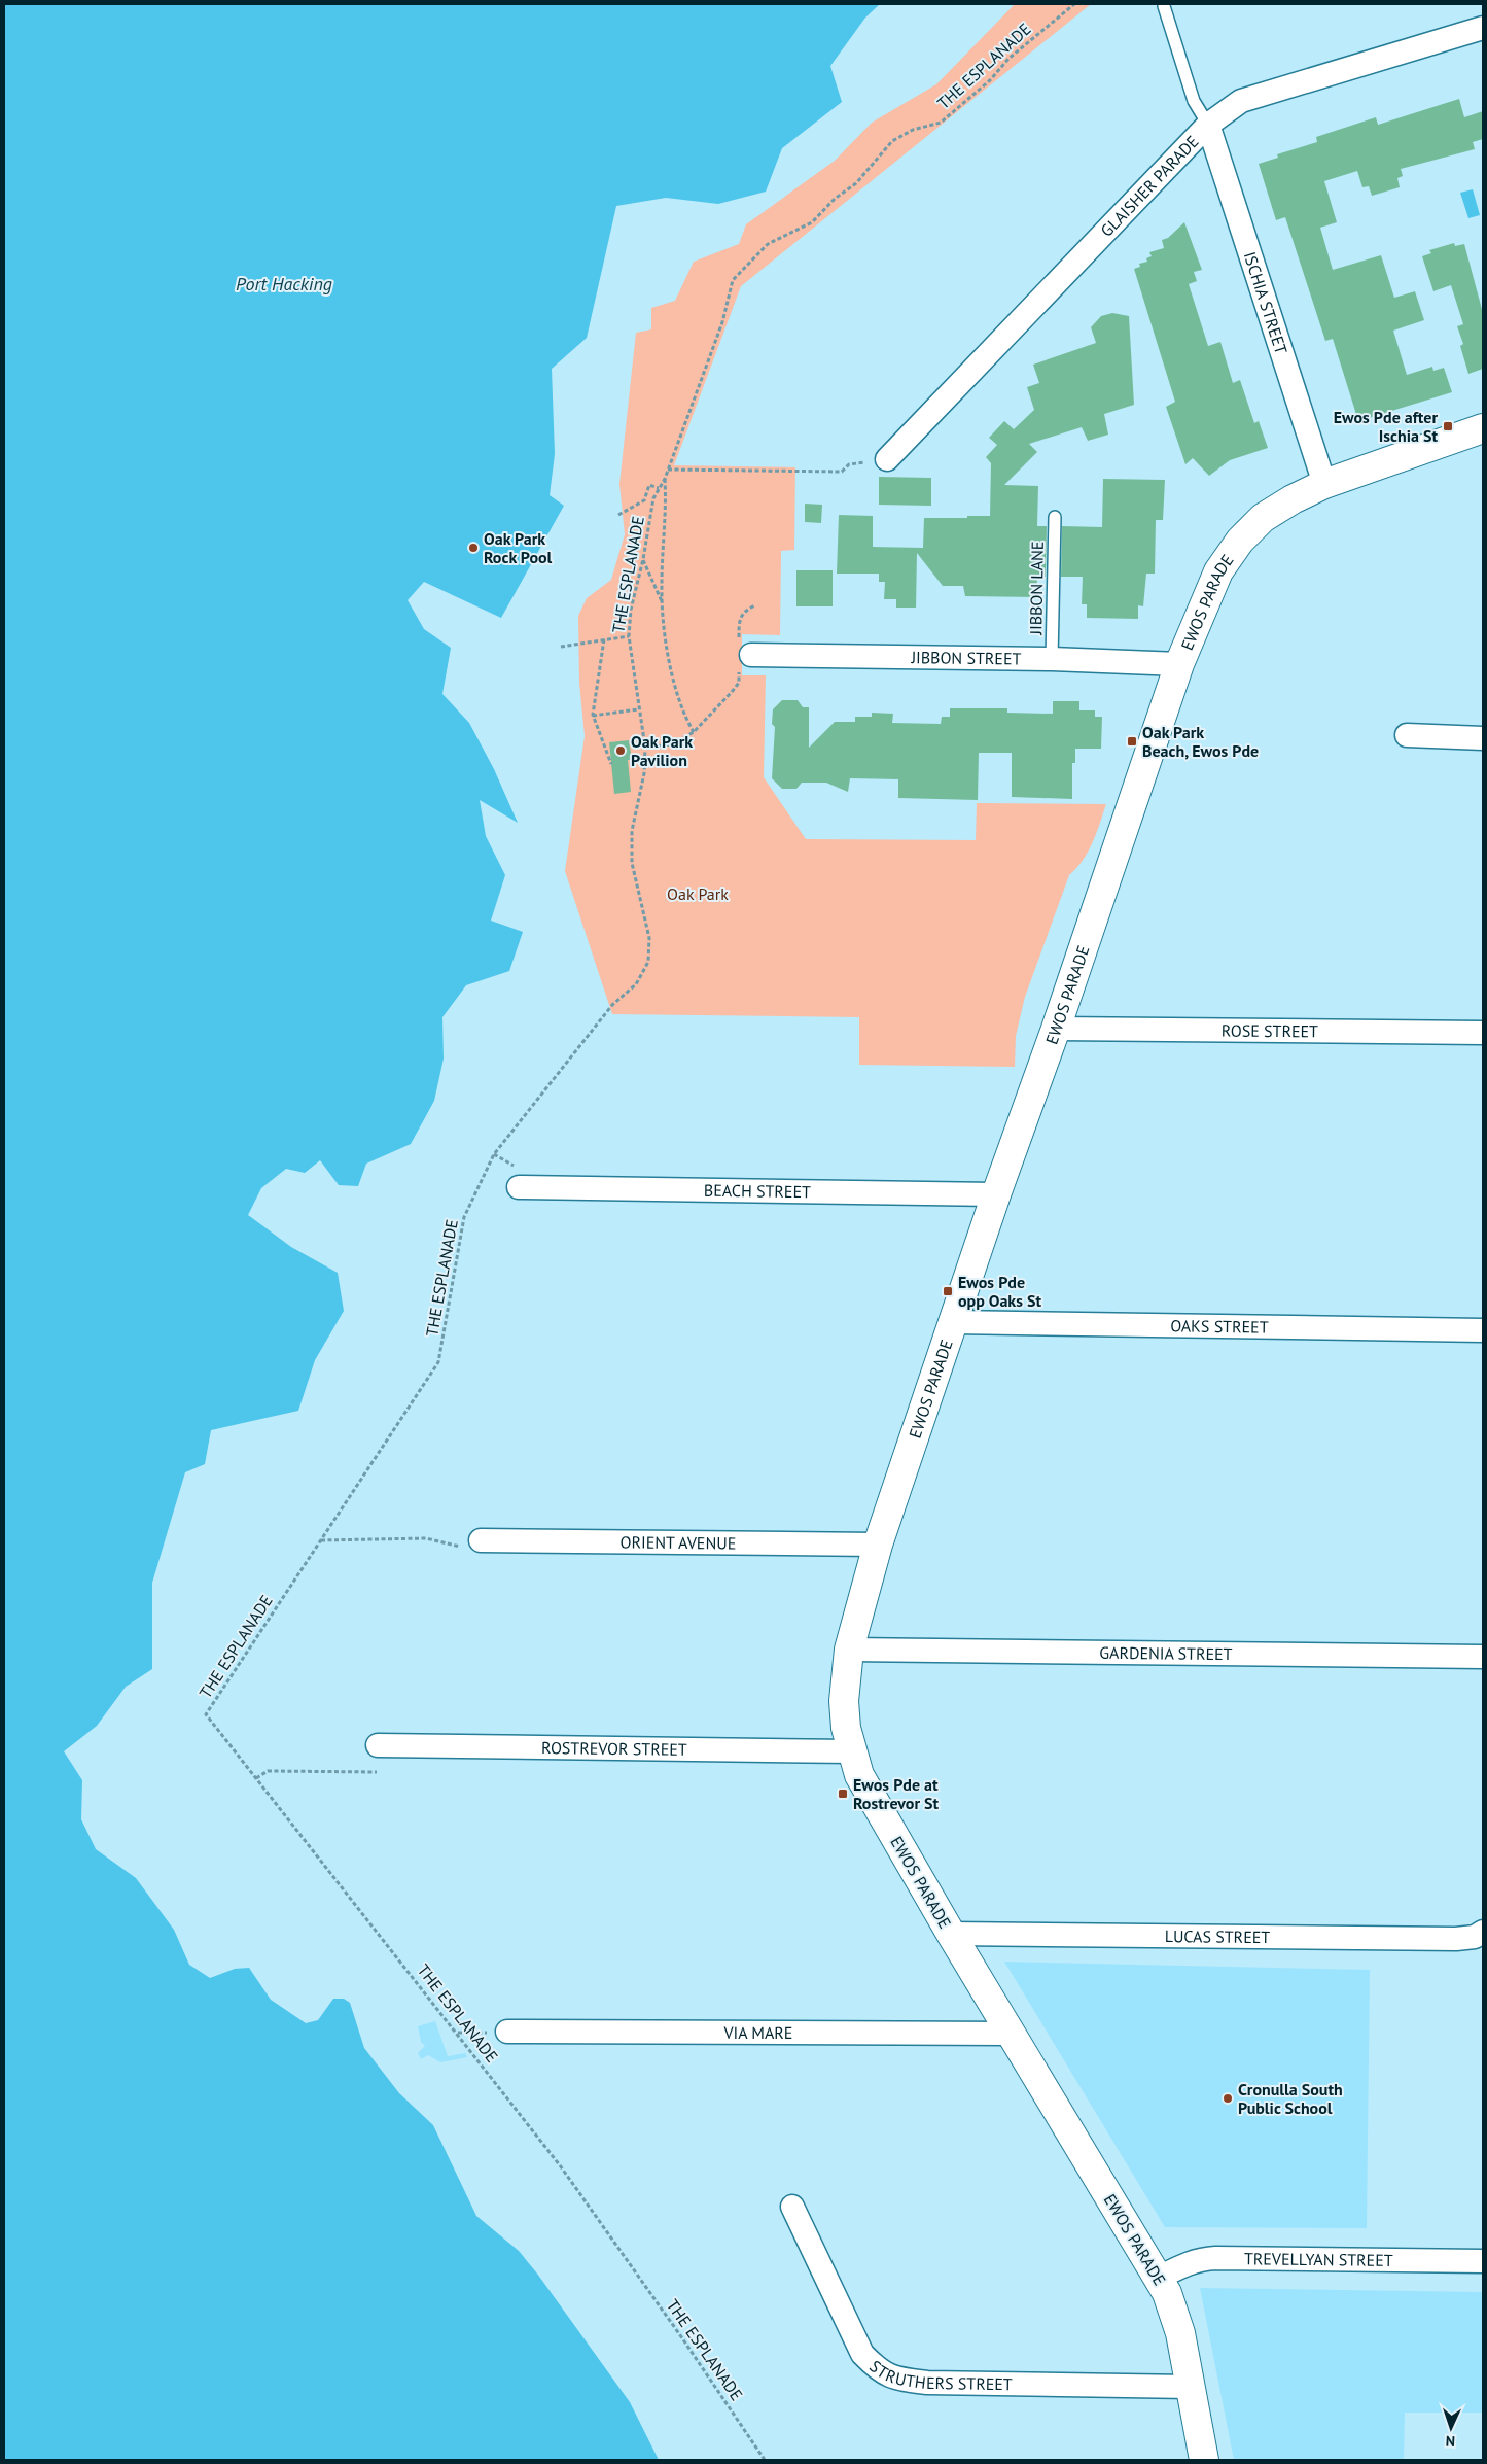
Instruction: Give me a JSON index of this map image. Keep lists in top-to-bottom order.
{
  "streets": {
    "street": [
      "GLAISHER PARADE",
      "ISCHIA STREET",
      "EWOS PARADE",
      "JIBBON STREET",
      "ROSE STREET",
      "BEACH STREET",
      "OAKS STREET",
      "ORIENT AVENUE",
      "GARDENIA STREET",
      "ROSTREVOR STREET",
      "LUCAS STREET",
      "VIA MARE",
      "TREVELLYAN STREET",
      "STRUTHERS STREET"
    ],
    "lane": ["JIBBON LANE"],
    "path": ["THE ESPLANADE"]
  },
  "crossings": [
    ["GLAISHER PARADE", "ISCHIA STREET"],
    ["ISCHIA STREET", "EWOS PARADE"],
    ["JIBBON LANE", "JIBBON STREET"],
    ["EWOS PARADE", "JIBBON STREET"],
    ["EWOS PARADE", "ROSE STREET"],
    ["EWOS PARADE", "BEACH STREET"],
    ["EWOS PARADE", "OAKS STREET"],
    ["EWOS PARADE", "ORIENT AVENUE"],
    ["EWOS PARADE", "GARDENIA STREET"],
    ["EWOS PARADE", "ROSTREVOR STREET"],
    ["EWOS PARADE", "LUCAS STREET"],
    ["EWOS PARADE", "VIA MARE"],
    ["EWOS PARADE", "TREVELLYAN STREET"],
    ["EWOS PARADE", "STRUTHERS STREET"]
  ],
  "water": ["Port Hacking"],
  "parks": ["Oak Park"],
  "places": {
    "transit": [
      "Ewos Pde after Ischia St",
      "Oak Park Beach, Ewos Pde",
      "Ewos Pde opp Oaks St",
      "Ewos Pde at Rostrevor St"
    ],
    "other": ["Oak Park Rock Pool", "Oak Park Pavilion", "Cronulla South Public School"]
  },
  "north": "bottom"
}
